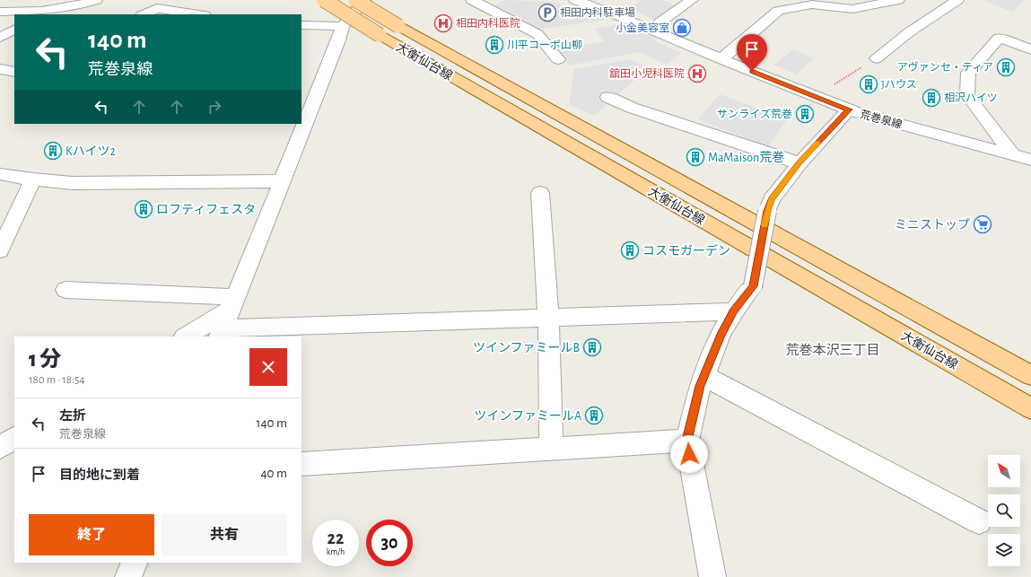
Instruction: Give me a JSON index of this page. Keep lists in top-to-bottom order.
{
  "streets": {
    "main road": ["大衡仙台線"],
    "street": ["荒巻泉線"]
  },
  "districts": ["荒巻本沢三丁目"],
  "places": {
    "parking": ["相田内科駐車場"],
    "hospital": ["相田内科医院", "舘田小児科医院"],
    "shop": ["小金美容室"],
    "building": [
      "川平コーポ山柳",
      "アヴァンセ・ティア",
      "Jハウス",
      "相沢ハイツ",
      "サンライズ荒巻",
      "Kハイツ2",
      "MaMaison荒巻",
      "ロフティフェスタ",
      "コスモガーデン",
      "ツインファミールB",
      "ツインファミールA"
    ],
    "supermarket": ["ミニストップ"]
  },
  "north": "top left",
  "page": {
    "turn": ["140 m", "荒巻泉線"],
    "heading": ["1 分", "180 m · 18:54"],
    "list": [
      {
        "name": "左折",
        "note": "荒巻泉線",
        "value": "140 m"
      },
      {
        "name": "目的地に到着",
        "value": "40 m"
      }
    ],
    "buttons": ["終了", "共有"],
    "speed": "22 km/h",
    "limit": "30"
  }
}
